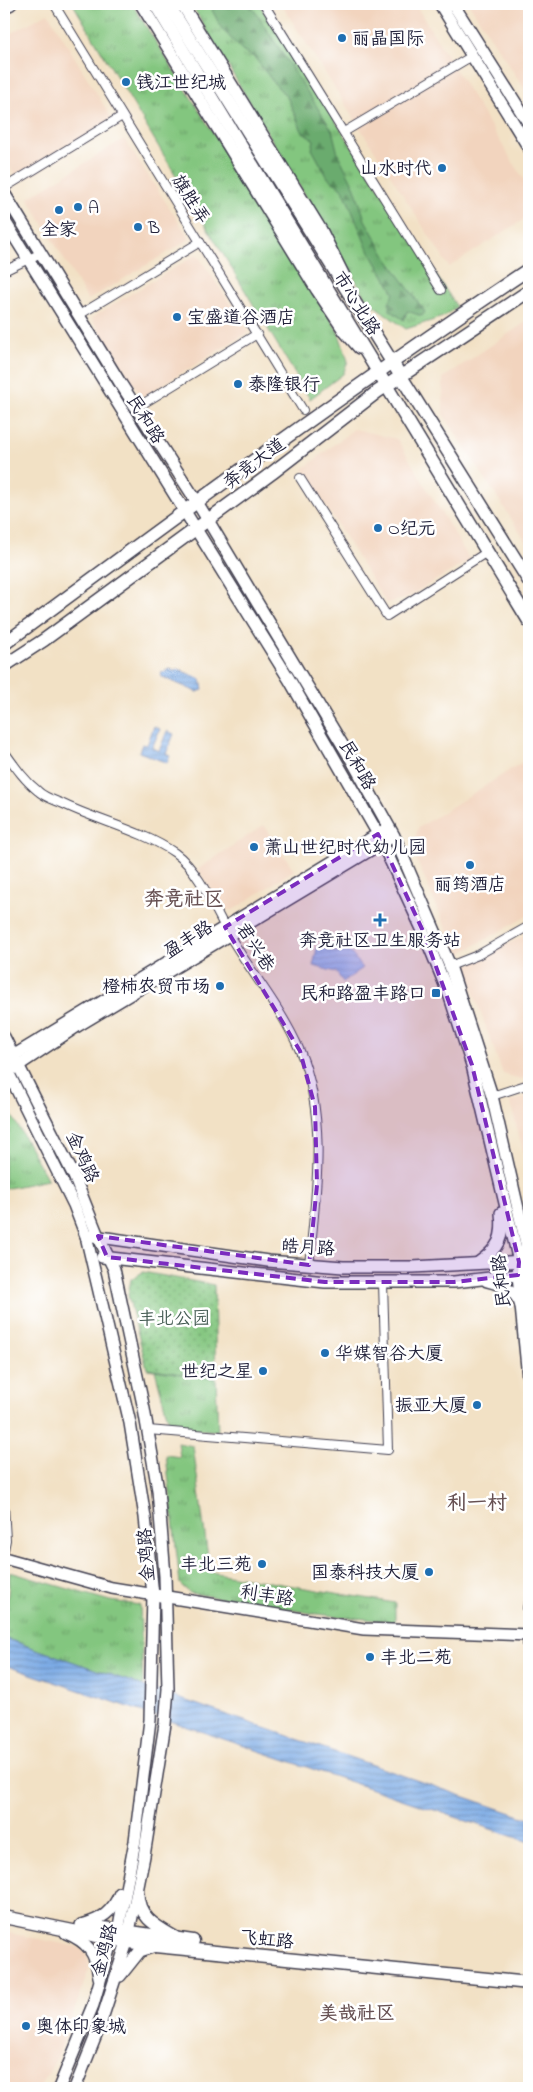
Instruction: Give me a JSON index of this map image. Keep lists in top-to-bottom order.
{
  "streets": {
    "main road": [
      "市心北路",
      "民和路",
      "奔竞大道",
      "盈丰路",
      "金鸡路",
      "皓月路",
      "利丰路",
      "飞虹路"
    ],
    "street": ["旗胜弄", "君兴巷"]
  },
  "crossings": [
    ["市心北路", "奔竞大道"],
    ["民和路", "奔竞大道"],
    ["民和路", "盈丰路"],
    ["民和路", "皓月路"],
    ["盈丰路", "君兴巷"],
    ["盈丰路", "金鸡路"],
    ["君兴巷", "皓月路"],
    ["金鸡路", "皓月路"],
    ["金鸡路", "利丰路"],
    ["金鸡路", "飞虹路"]
  ],
  "districts": ["奔竞社区", "利一村", "美哉社区"],
  "parks": ["丰北公园"],
  "places": {
    "other": [
      "丽晶国际",
      "钱江世纪城",
      "山水时代",
      "A",
      "全家",
      "B",
      "宝盛道谷酒店",
      "泰隆银行",
      "O纪元",
      "萧山世纪时代幼儿园",
      "丽筠酒店",
      "橙柿农贸市场",
      "华媒智谷大厦",
      "世纪之星",
      "振亚大厦",
      "丰北三苑",
      "国泰科技大厦",
      "丰北二苑",
      "奥体印象城"
    ],
    "health": ["奔竞社区卫生服务站"],
    "transit": ["民和路盈丰路口"]
  }
}
